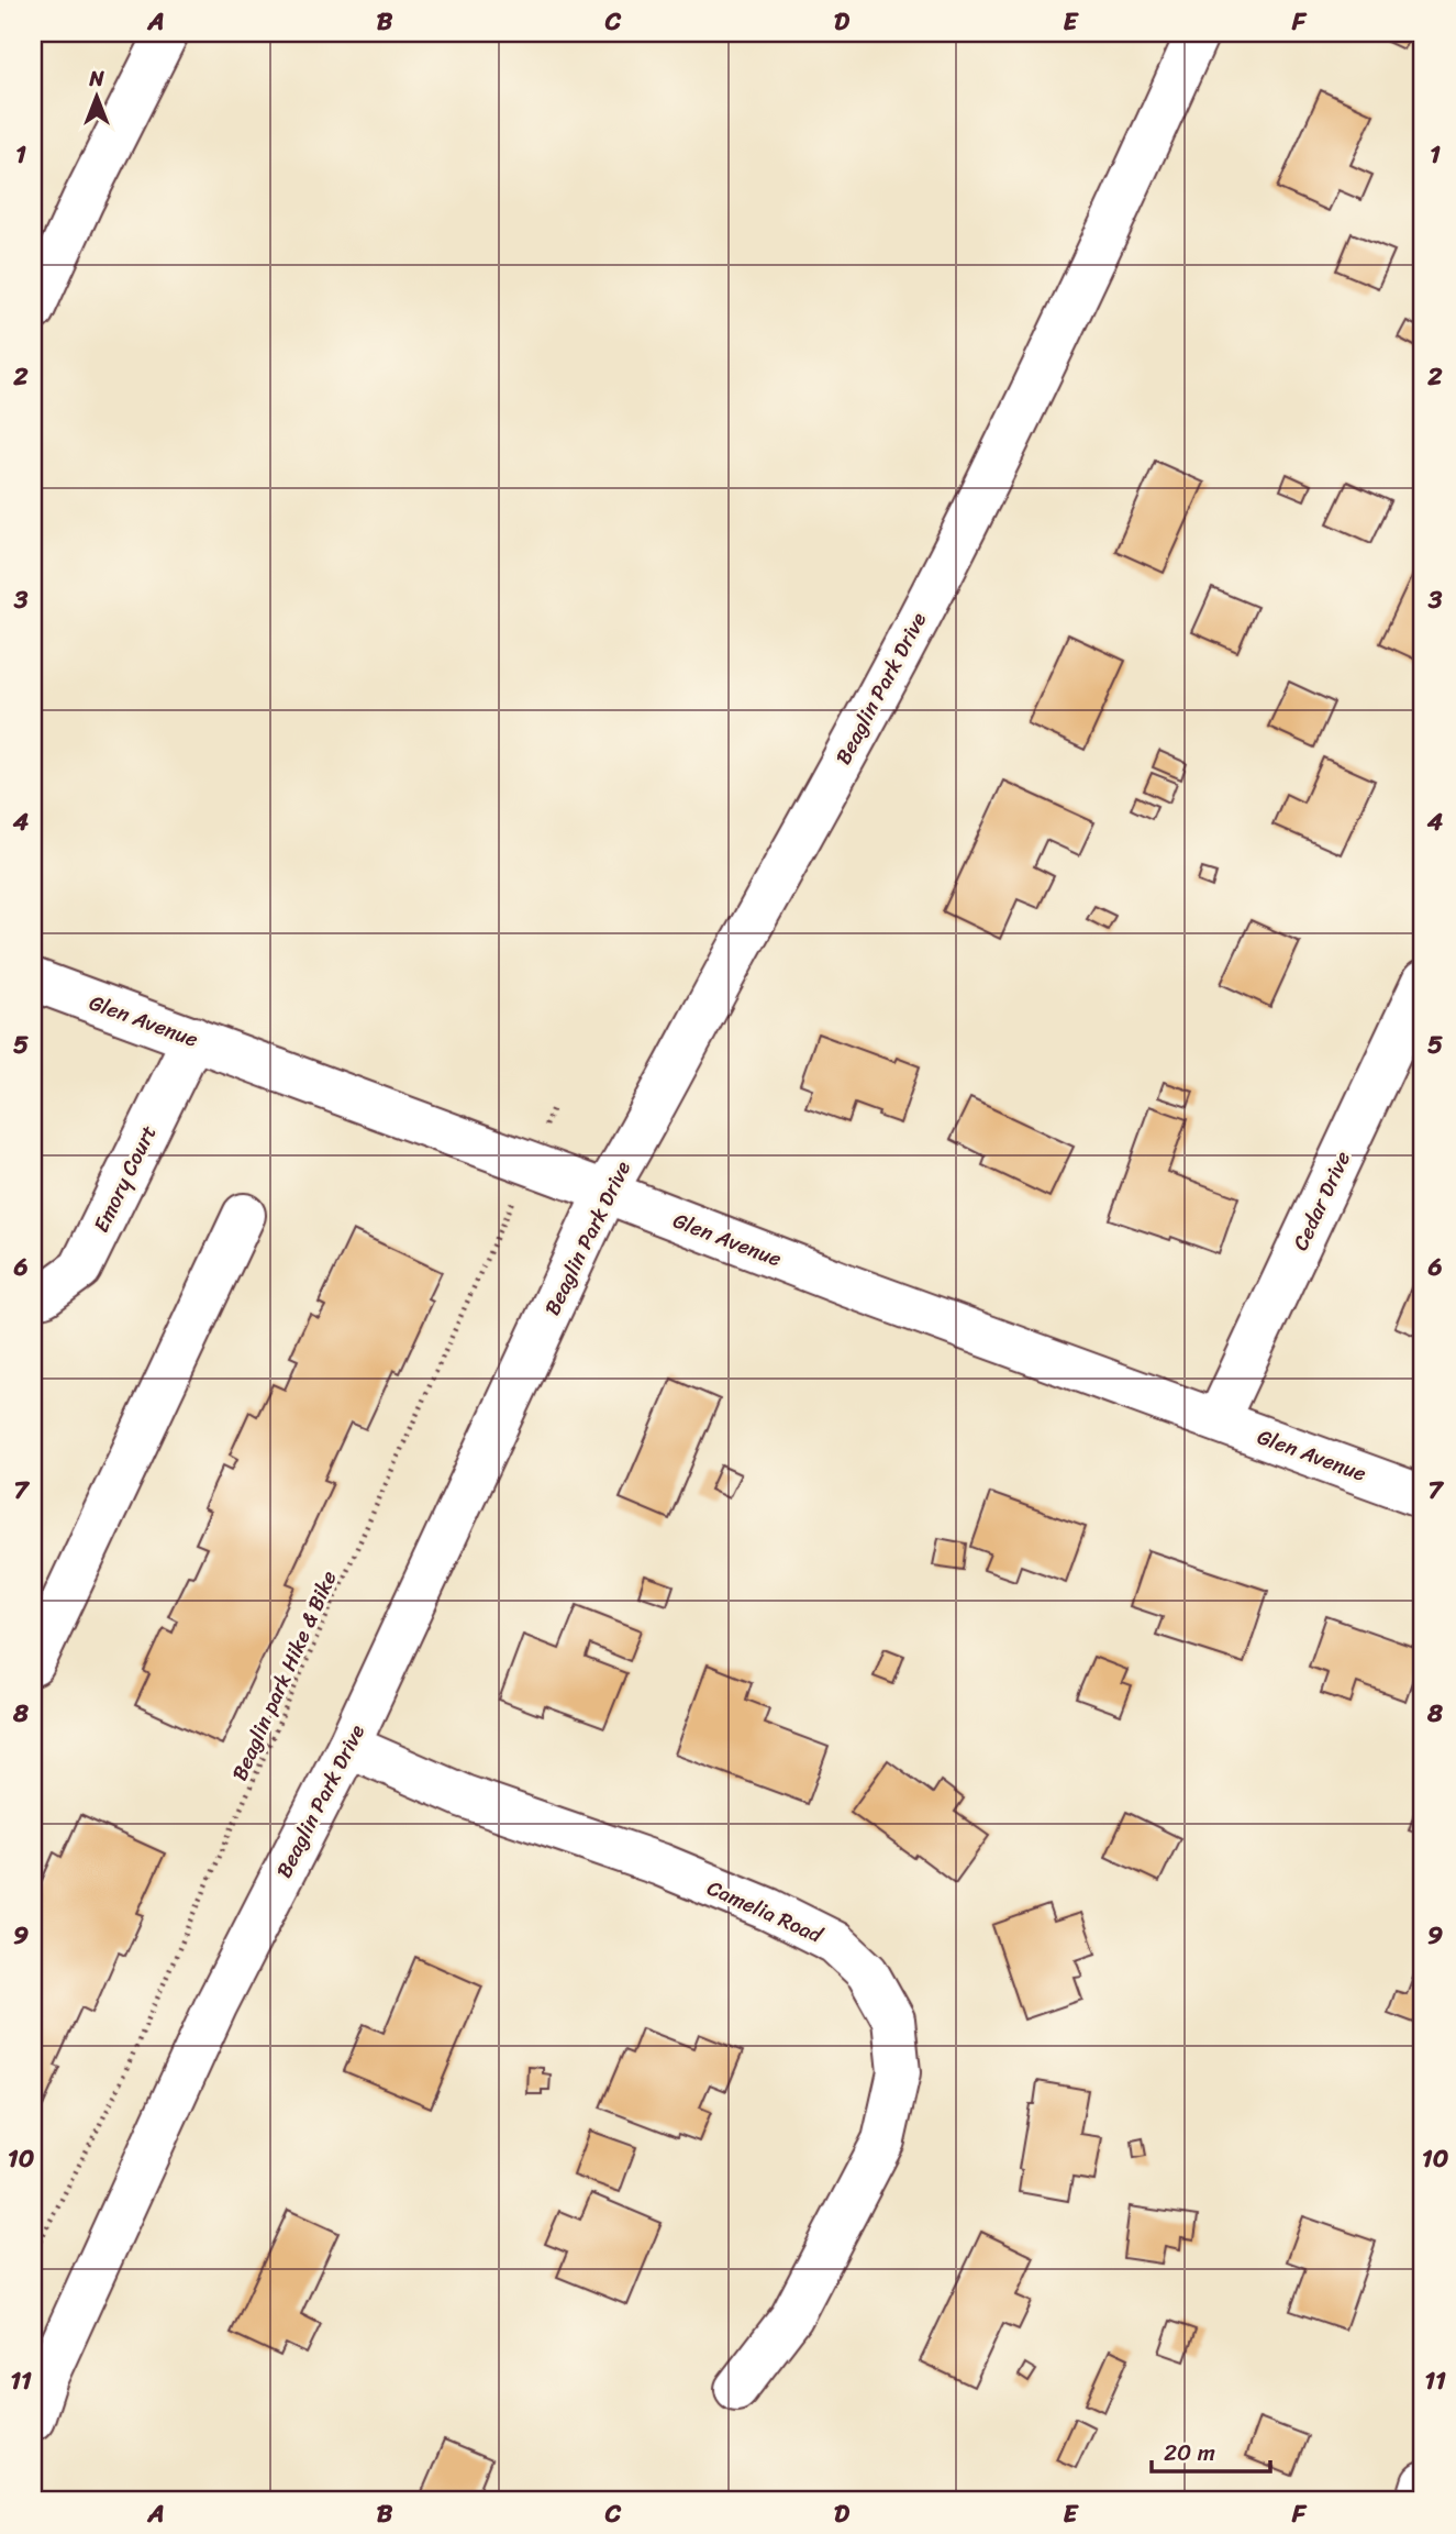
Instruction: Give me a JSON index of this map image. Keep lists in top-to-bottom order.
{
  "streets": {
    "street": [
      "Beaglin Park Drive",
      "Glen Avenue",
      "Emory Court",
      "Cedar Drive",
      "Camelia Road"
    ],
    "path": ["Beaglin park Hike & Bike"]
  },
  "crossings": [
    ["Beaglin Park Drive", "Glen Avenue"],
    ["Beaglin Park Drive", "Camelia Road"],
    ["Glen Avenue", "Emory Court"],
    ["Glen Avenue", "Cedar Drive"],
    ["Glen Avenue", "Beaglin park Hike & Bike"]
  ],
  "scale_bar": "20 m",
  "north": "top",
  "grid": {
    "columns": [
      "A",
      "B",
      "C",
      "D",
      "E",
      "F"
    ],
    "rows": [
      "1",
      "2",
      "3",
      "4",
      "5",
      "6",
      "7",
      "8",
      "9",
      "10",
      "11"
    ]
  }
}
